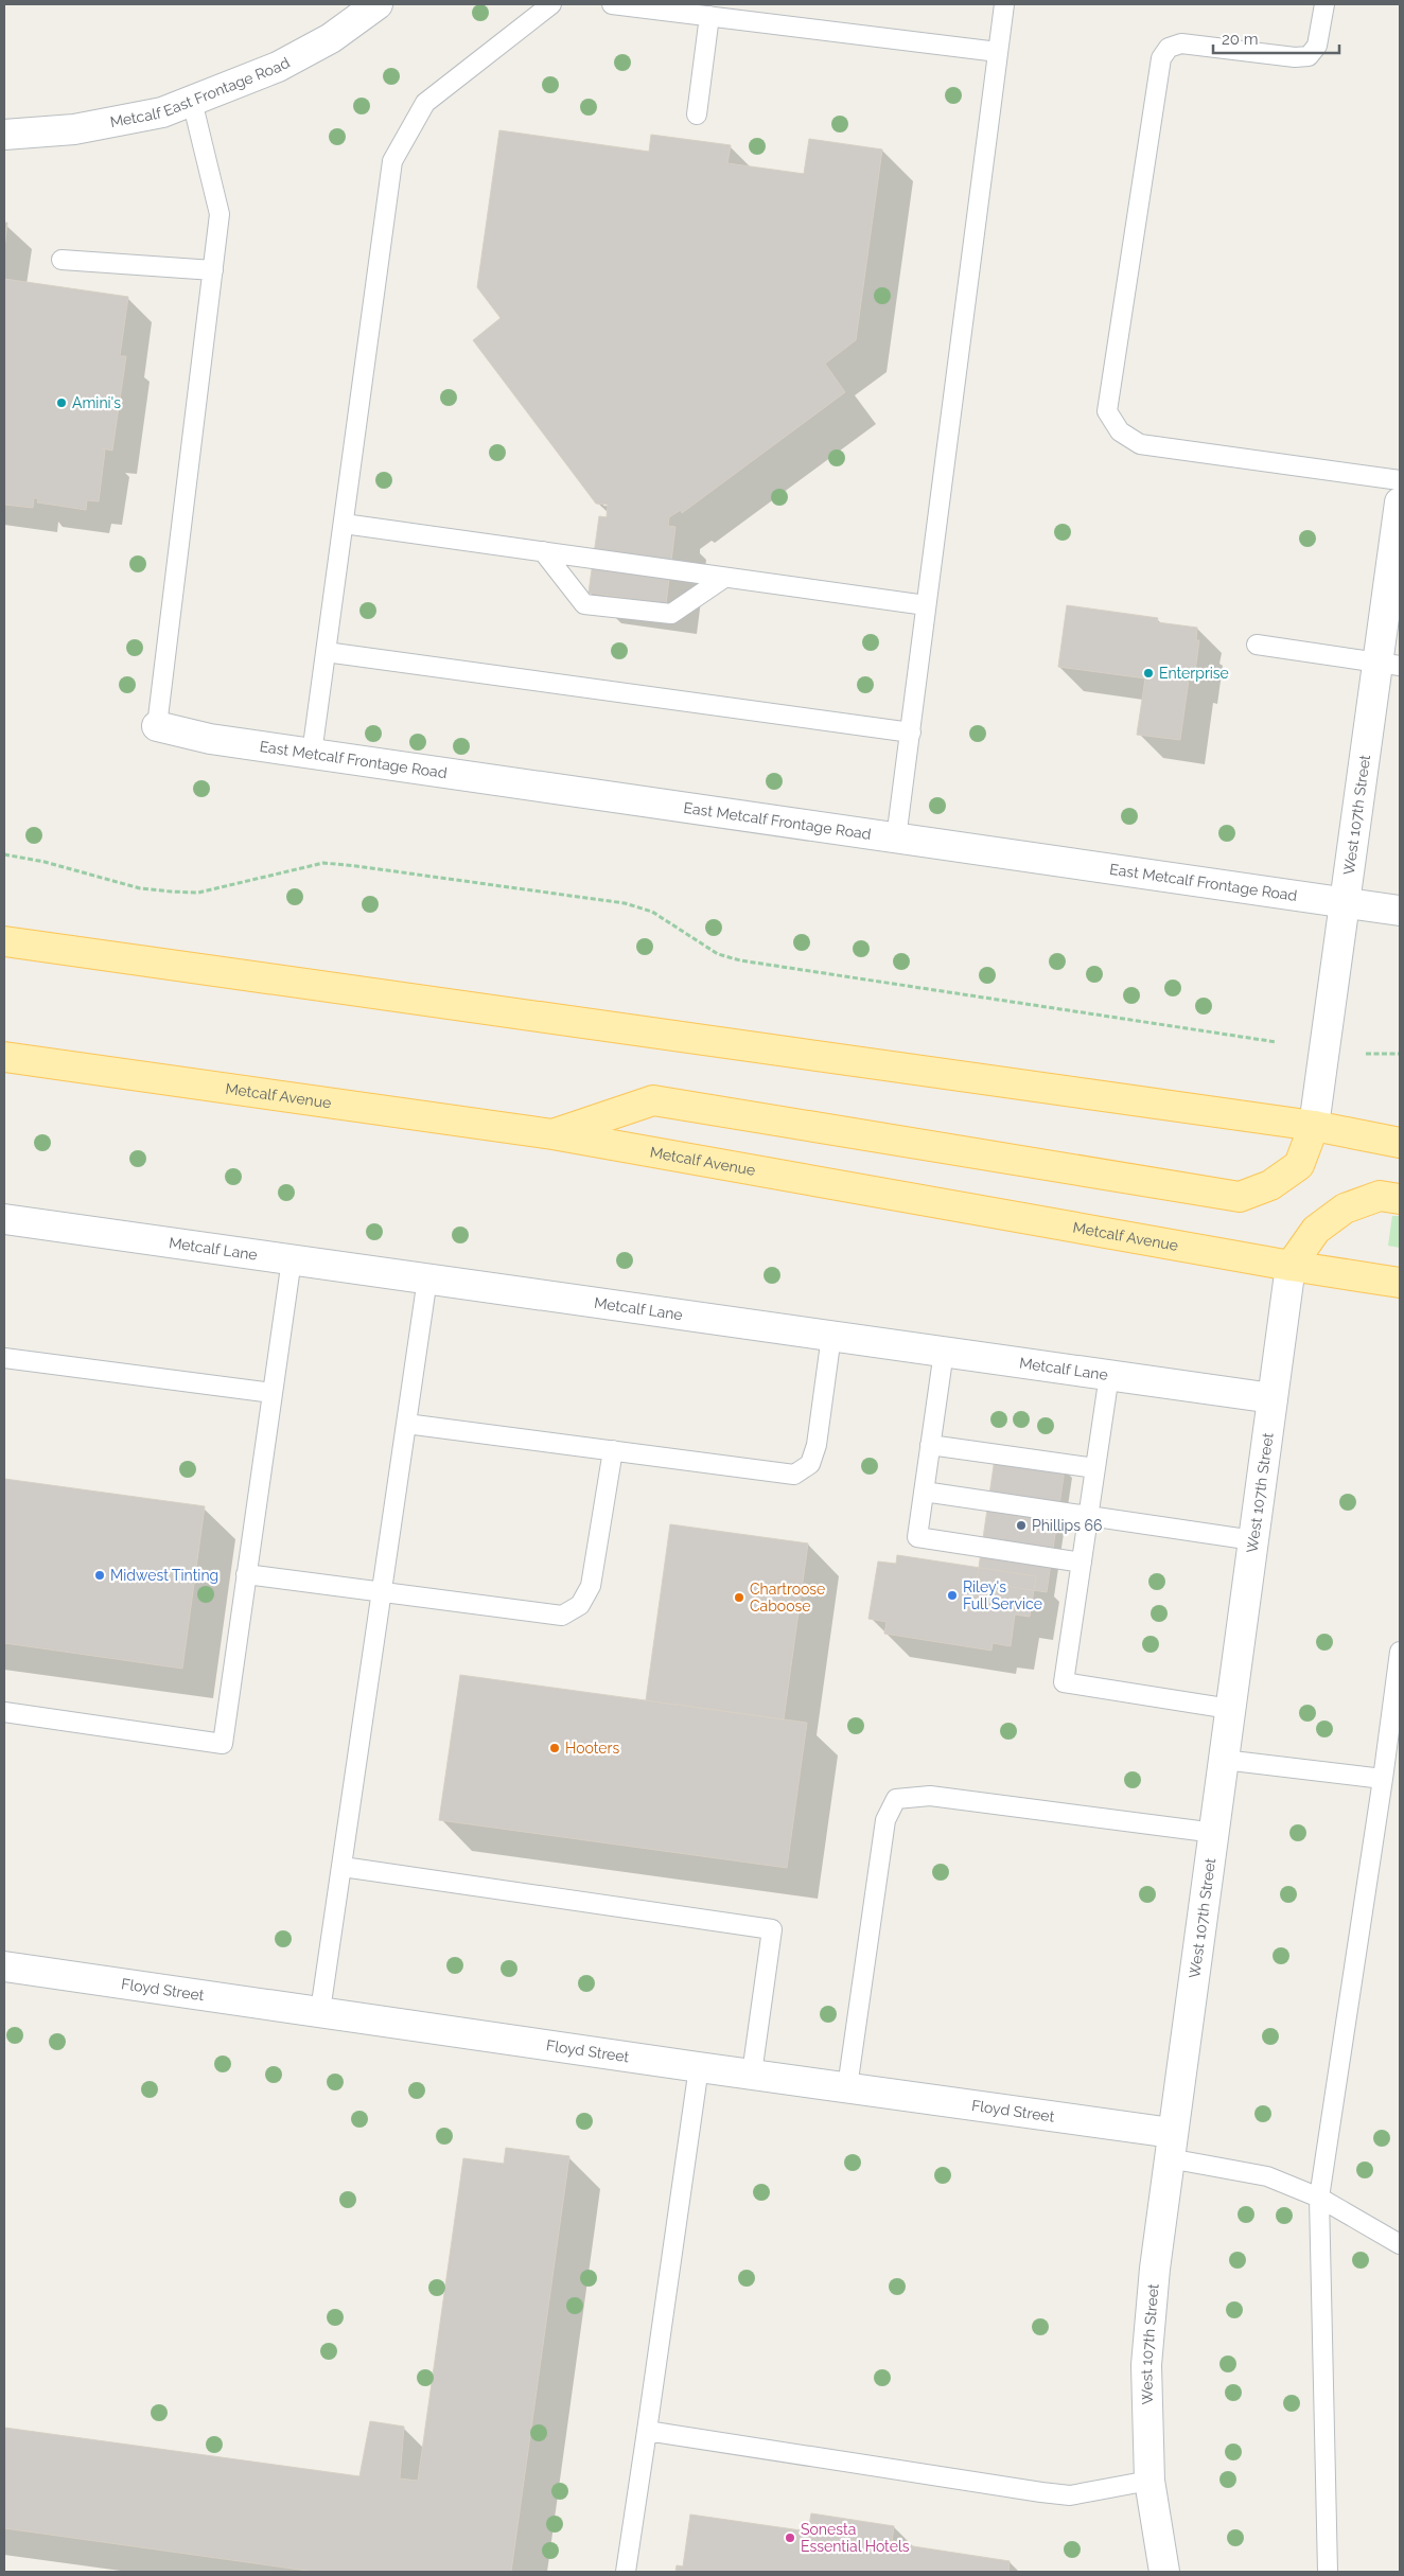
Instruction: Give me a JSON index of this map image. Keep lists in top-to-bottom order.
{
  "streets": {
    "main road": ["Metcalf Avenue"],
    "street": [
      "Metcalf East Frontage Road",
      "East Metcalf Frontage Road",
      "West 107th Street",
      "Metcalf Lane",
      "Floyd Street"
    ]
  },
  "crossings": [
    ["East Metcalf Frontage Road", "West 107th Street"],
    ["West 107th Street", "Metcalf Avenue"],
    ["West 107th Street", "Metcalf Lane"],
    ["West 107th Street", "Floyd Street"]
  ],
  "places": [
    "Amini's",
    "Enterprise",
    "Phillips 66",
    "Midwest Tinting",
    "Riley's Full Service",
    "Chartroose Caboose",
    "Hooters",
    "Sonesta Essential Hotels"
  ],
  "scale_bar": "20 m"
}
